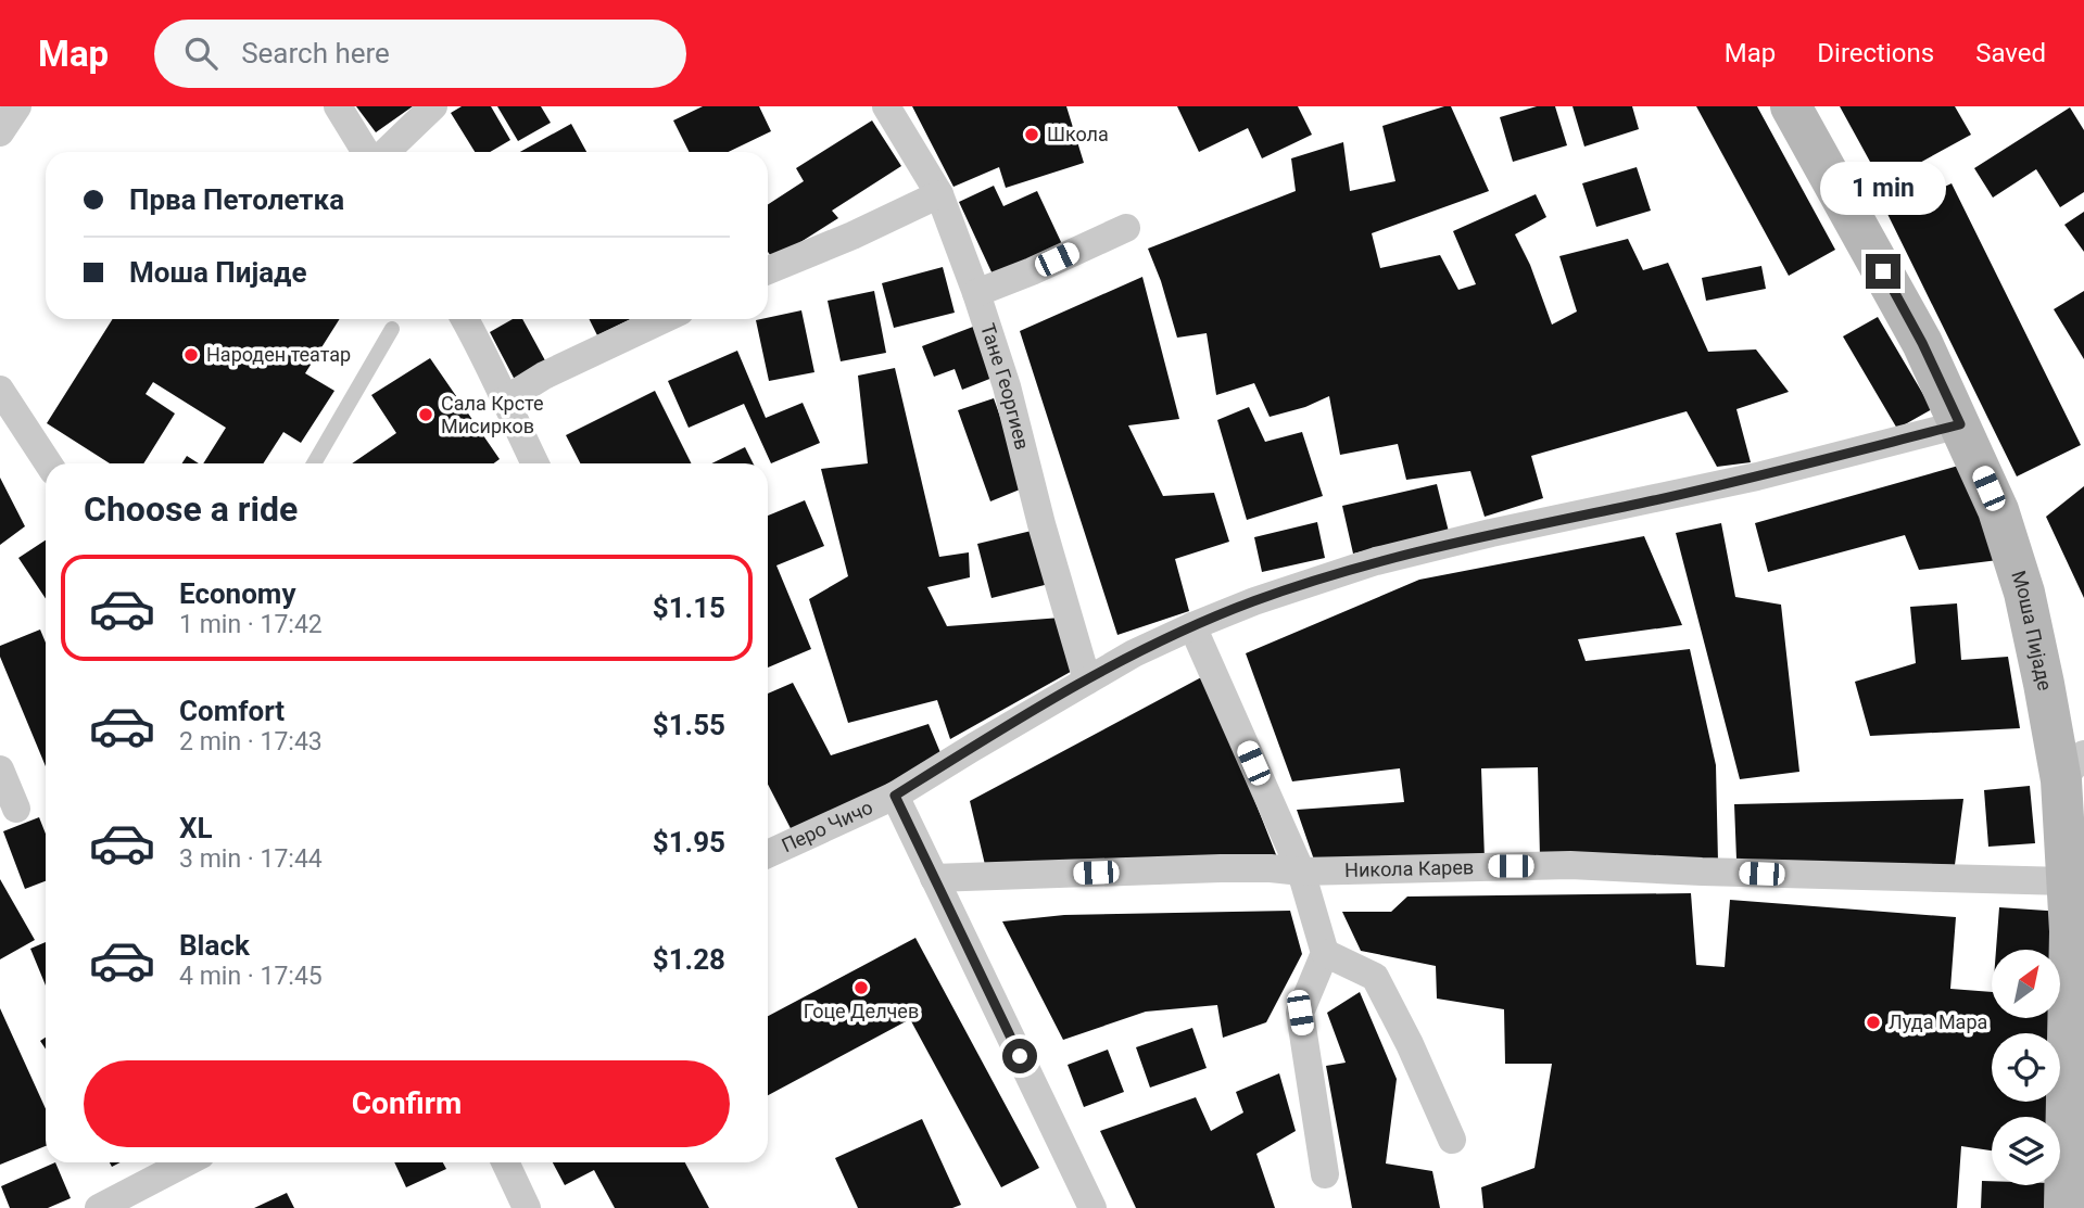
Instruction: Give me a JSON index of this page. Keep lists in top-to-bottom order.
{
  "streets": {
    "street": [
      "Тане Георгиев",
      "Моша Пијаде",
      "Перо Чичо",
      "Никола Карев"
    ]
  },
  "crossings": [
    ["Тане Георгиев", "Перо Чичо"],
    ["Моша Пијаде", "Никола Карев"]
  ],
  "places": [
    "Школа",
    "Народен театар",
    "Сала Крсте Мисирков",
    "Гоце Делчев",
    "Луда Мара"
  ],
  "north": "top right",
  "page": {
    "header": "Map",
    "search": "Search here",
    "nav": ["Map", "Directions", "Saved"],
    "banner": ["Прва Петолетка", "Моша Пијаде"],
    "bubble": "1 min",
    "heading": "Choose a ride",
    "list": [
      {
        "name": "Economy",
        "note": "1 min · 17:42",
        "value": "$1.15"
      },
      {
        "name": "Comfort",
        "note": "2 min · 17:43",
        "value": "$1.55"
      },
      {
        "name": "XL",
        "note": "3 min · 17:44",
        "value": "$1.95"
      },
      {
        "name": "Black",
        "note": "4 min · 17:45",
        "value": "$1.28"
      }
    ],
    "buttons": "Confirm"
  }
}
